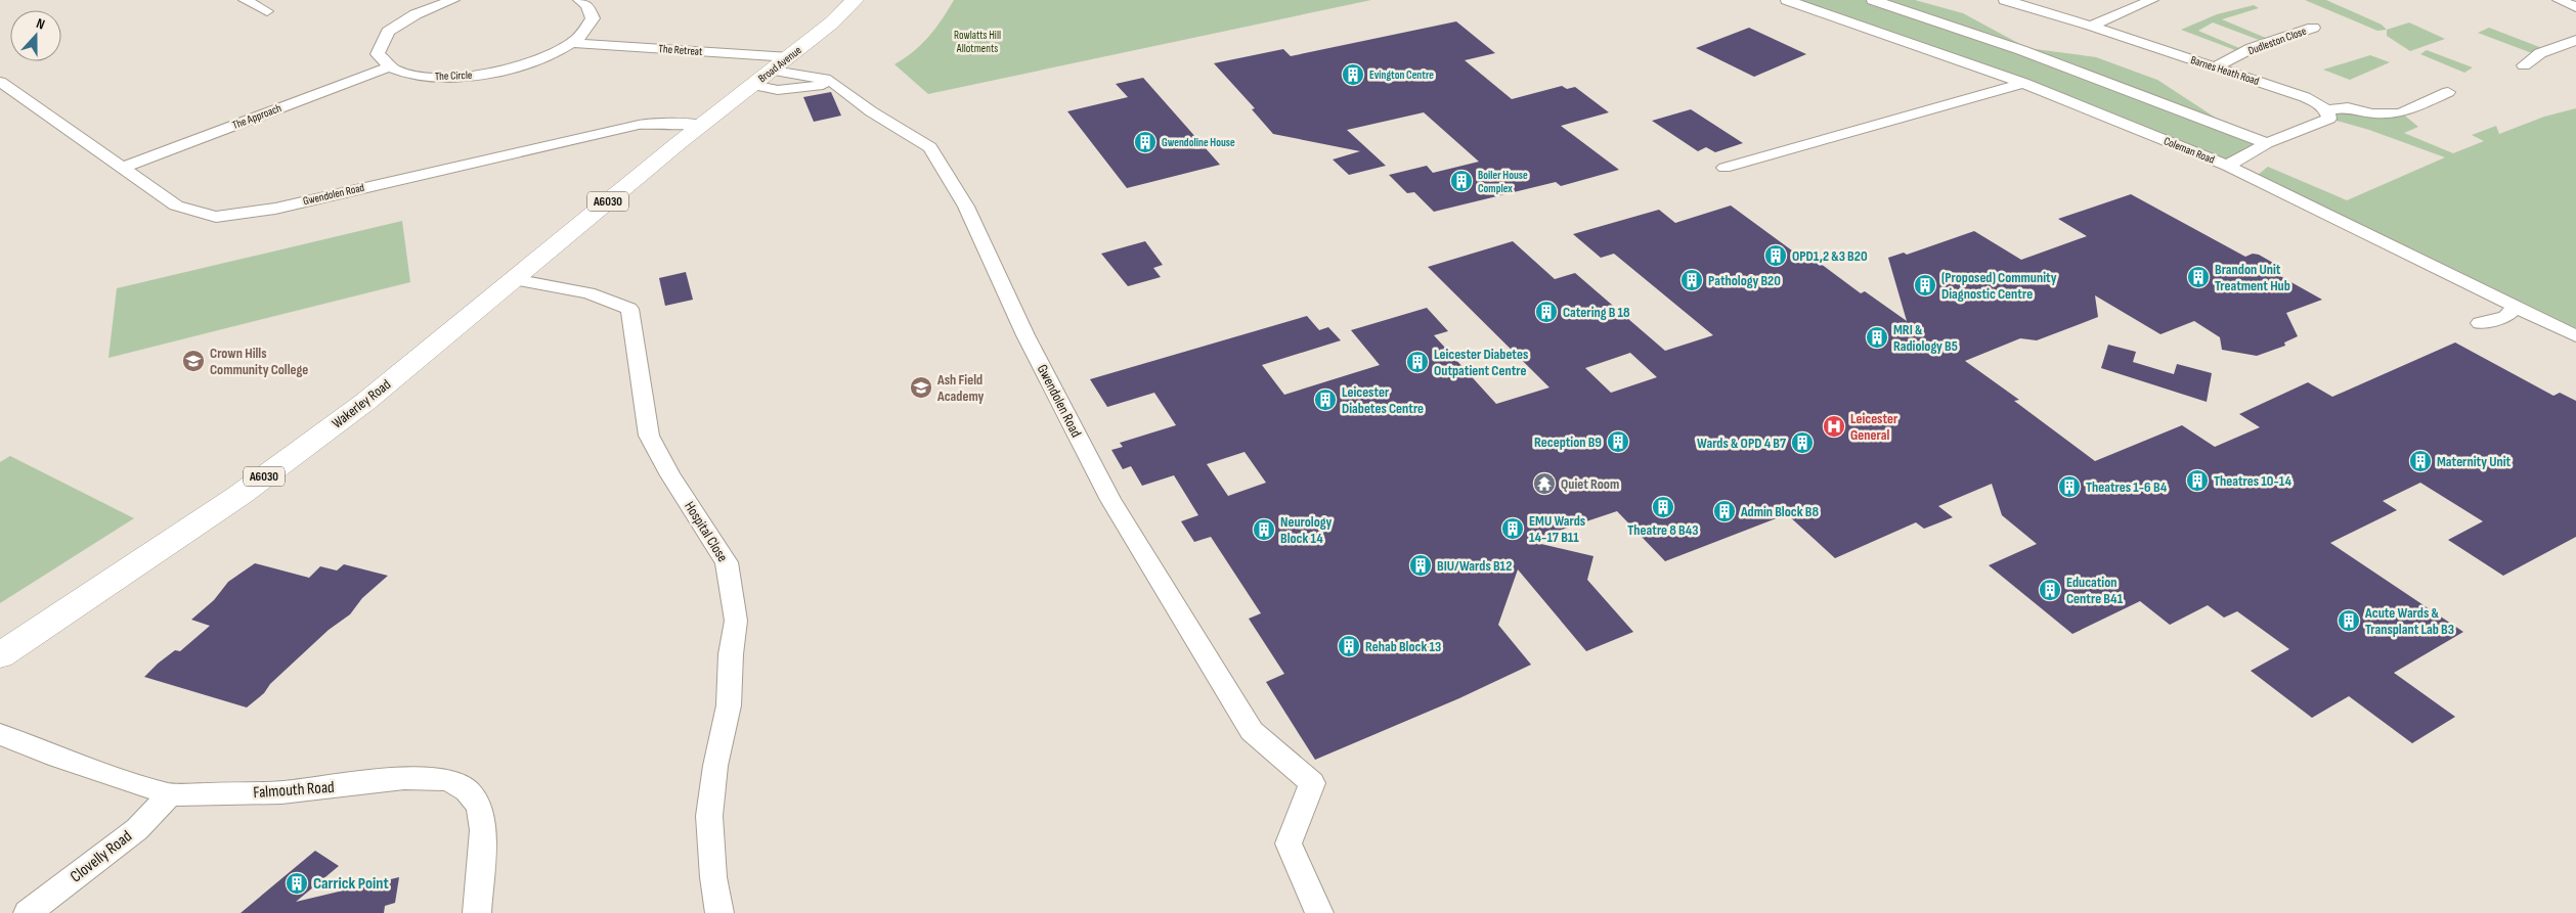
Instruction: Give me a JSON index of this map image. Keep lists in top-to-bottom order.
{
  "streets": {
    "highway": ["Broad Avenue", "A6030", "Wakerley Road"],
    "street": [
      "Dudleston Close",
      "The Retreat",
      "Barnes Heath Road",
      "The Circle",
      "The Approach",
      "Coleman Road",
      "Gwendolen Road",
      "Hospital Close",
      "Falmouth Road",
      "Clovelly Road"
    ]
  },
  "crossings": [
    ["Dudleston Close", "Barnes Heath Road"],
    ["The Retreat", "Broad Avenue"],
    ["The Retreat", "The Circle"],
    ["Broad Avenue", "Gwendolen Road"],
    ["Broad Avenue", "Wakerley Road"],
    ["The Circle", "The Approach"],
    ["The Approach", "Gwendolen Road"],
    ["Gwendolen Road", "Wakerley Road"],
    ["Wakerley Road", "Hospital Close"],
    ["Falmouth Road", "Clovelly Road"]
  ],
  "parks": ["Rowlatts Hill Allotments"],
  "places": {
    "building": [
      "Evington Centre",
      "Gwendoline House",
      "Boiler House Complex",
      "OPD1,2 &3 B20",
      "Brandon Unit Treatment Hub",
      "Pathology B20",
      "(Proposed) Community Diagnostic Centre",
      "Catering B 18",
      "MRI & Radiology B5",
      "Leicester Diabetes Outpatient Centre",
      "Leicester Diabetes Centre",
      "Reception B9",
      "Wards & OPD 4 B7",
      "Maternity Unit",
      "Theatres 10-14",
      "Theatres 1-6 B4",
      "Theatre 8 B43",
      "Admin Block B8",
      "EMU Wards 14-17 B11",
      "Neurology Block 14",
      "BIU/Wards B12",
      "Education Centre B41",
      "Acute Wards & Transplant Lab B3",
      "Rehab Block 13",
      "Carrick Point"
    ],
    "school or university": ["Crown Hills Community College", "Ash Field Academy"],
    "hospital": ["Leicester General"],
    "temple": ["Quiet Room"]
  },
  "north": "top"
}
